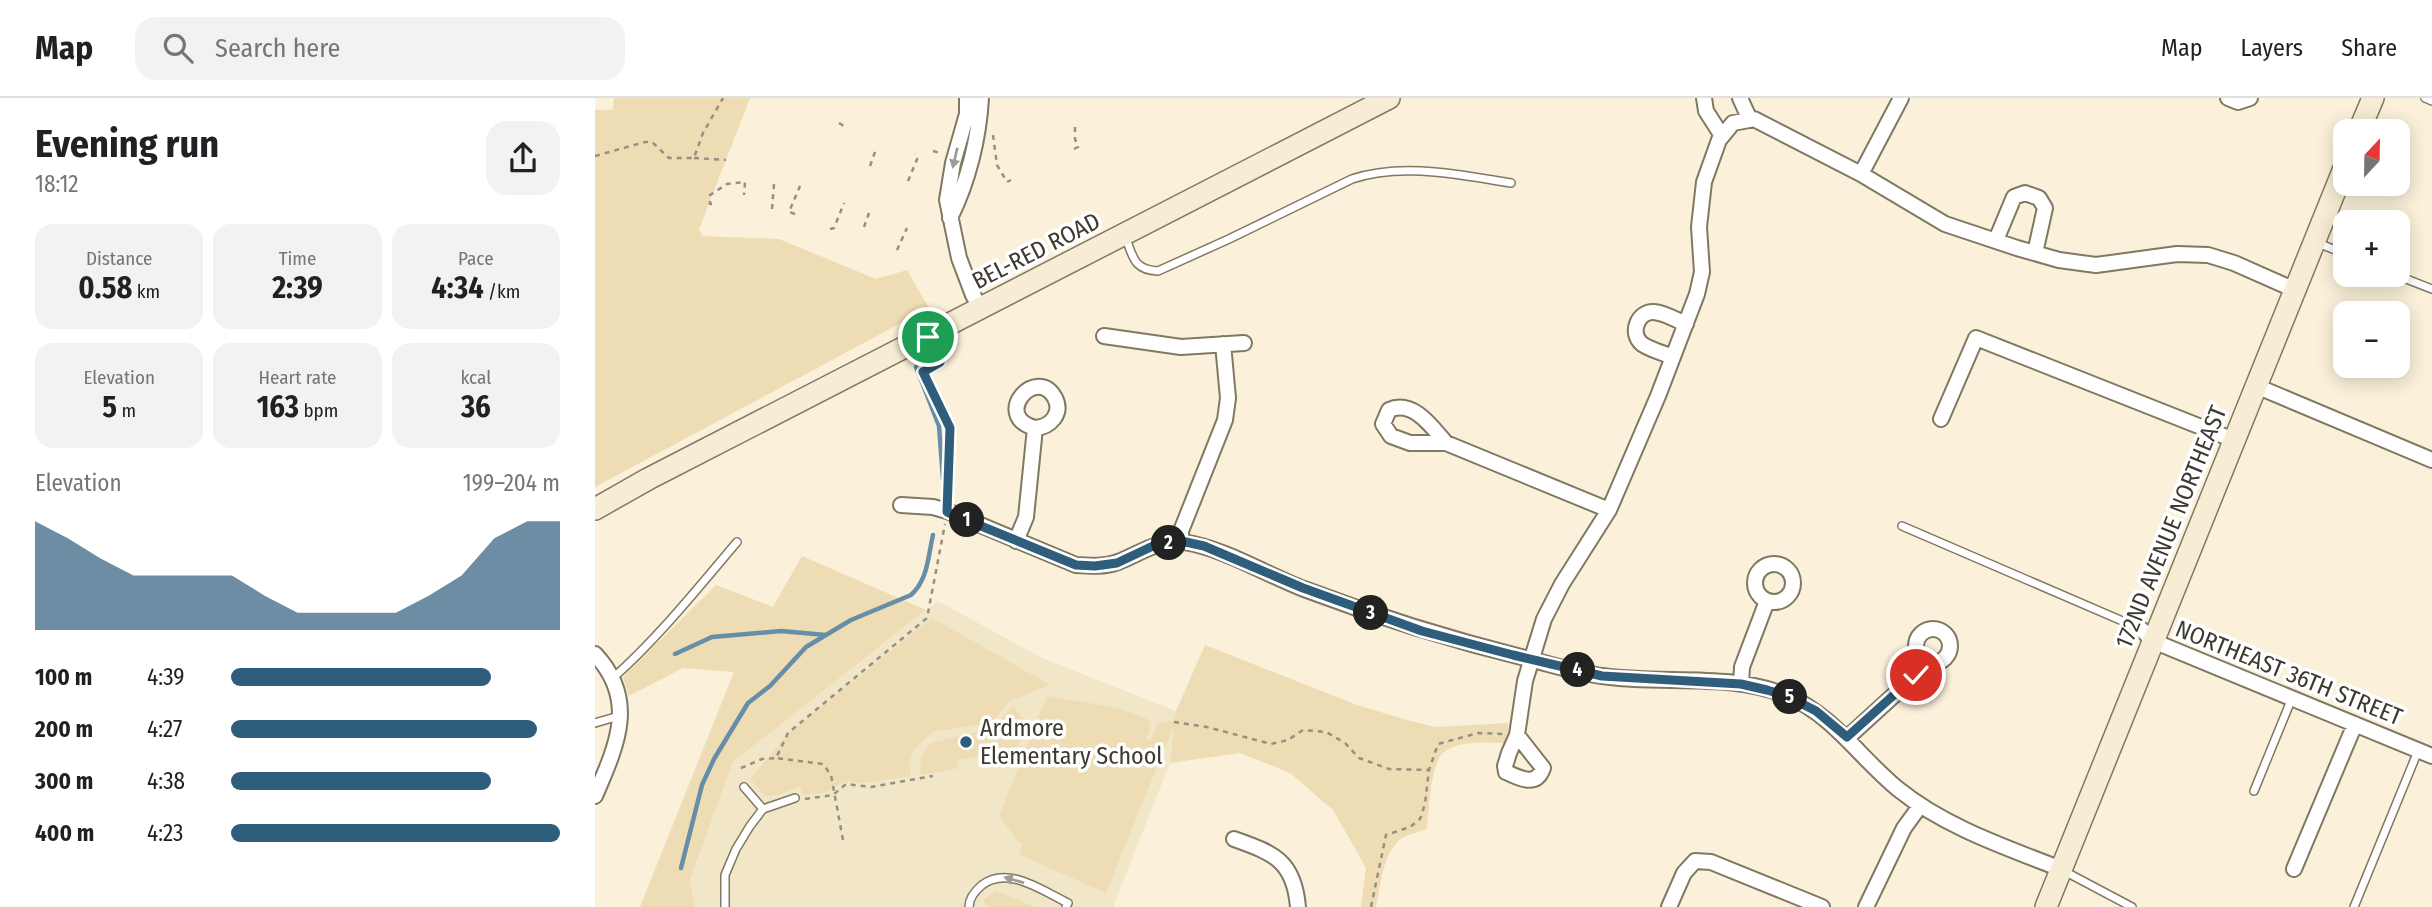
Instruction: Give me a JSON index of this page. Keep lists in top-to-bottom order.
{
  "streets": {
    "main road": ["BEL-RED ROAD", "172ND AVENUE NORTHEAST"],
    "street": ["NORTHEAST 36TH STREET"]
  },
  "crossings": [
    ["172ND AVENUE NORTHEAST", "NORTHEAST 36TH STREET"]
  ],
  "places": ["Ardmore Elementary School"],
  "north": "top",
  "page": {
    "header": "Map",
    "search": "Search here",
    "nav": ["Map", "Layers", "Share"],
    "heading": ["Evening run", "18:12"],
    "map_buttons": ["+", "−"],
    "stats": [
      ["Distance", "0.58 km"],
      ["Time", "2:39"],
      ["Pace", "4:34 /km"],
      ["Elevation", "5 m"],
      ["Heart rate", "163 bpm"],
      ["kcal", "36"]
    ],
    "chart": ["Elevation", "199–204 m"],
    "pins": [
      "1",
      "2",
      "3",
      "4",
      "5"
    ],
    "list": [
      {
        "name": "100 m",
        "note": "4:39"
      },
      {
        "name": "200 m",
        "note": "4:27"
      },
      {
        "name": "300 m",
        "note": "4:38"
      },
      {
        "name": "400 m",
        "note": "4:23"
      }
    ]
  }
}
